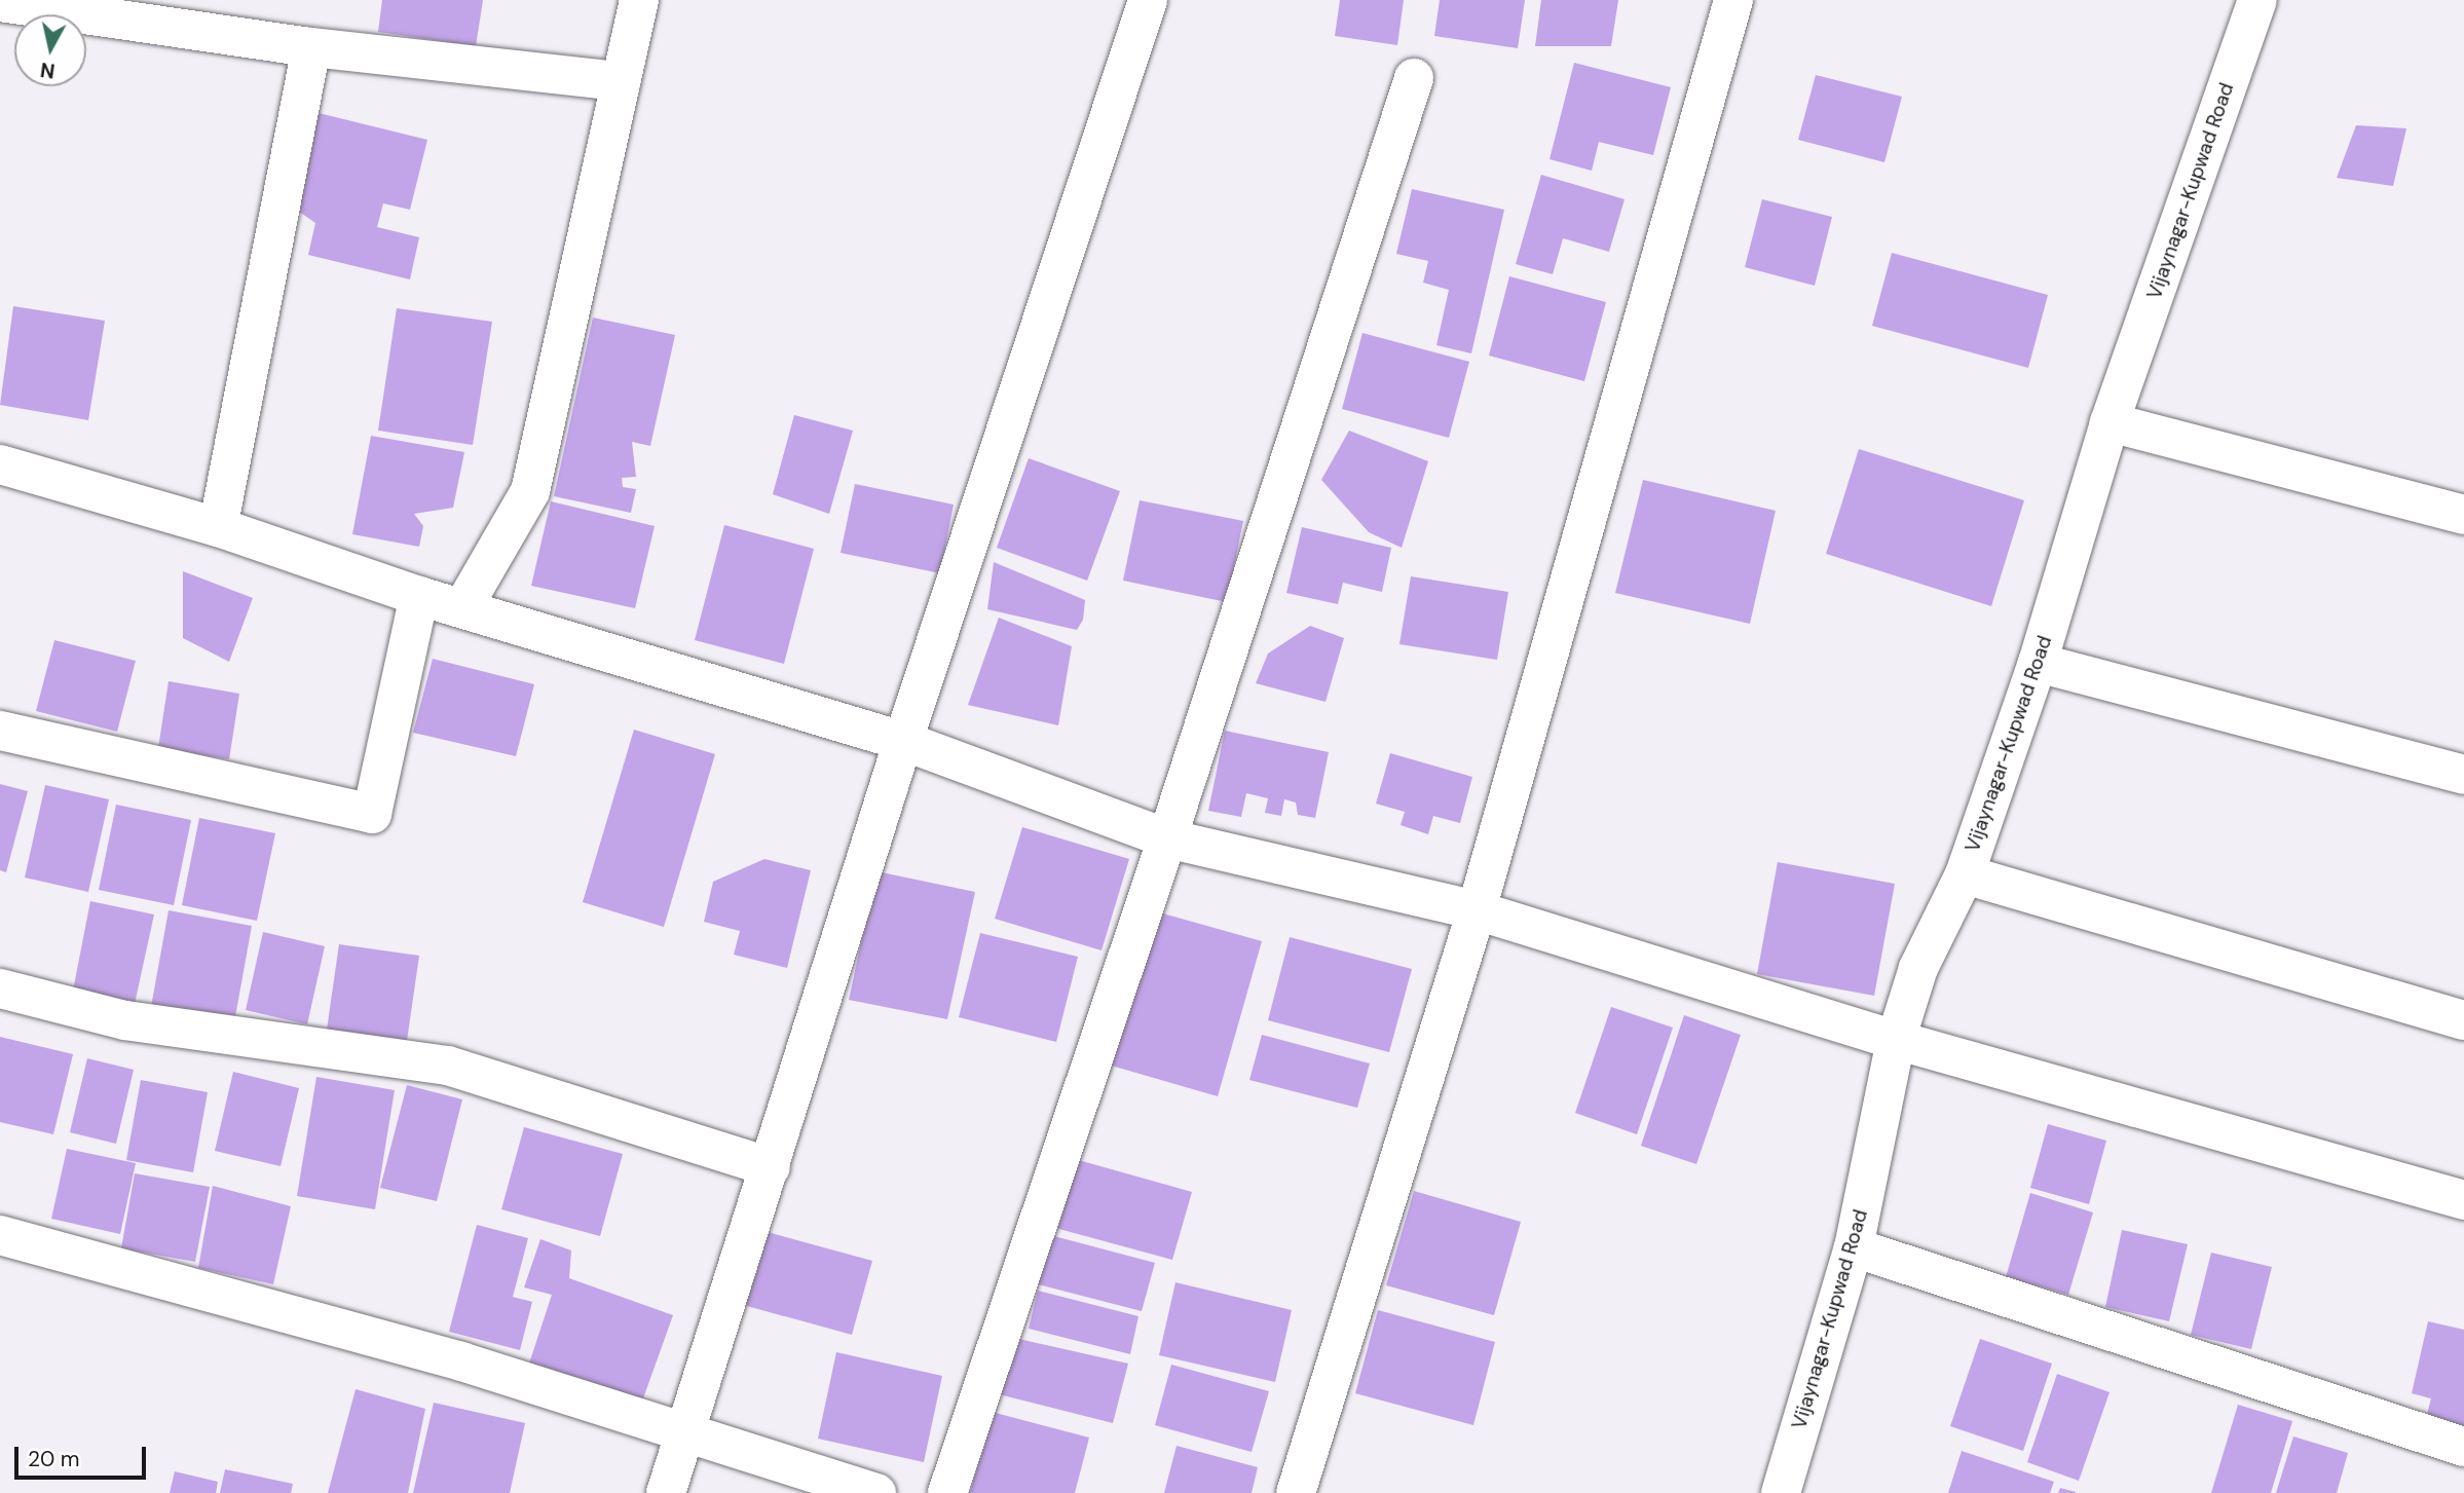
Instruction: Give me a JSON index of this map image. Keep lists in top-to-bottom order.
{
  "streets": {
    "street": ["Vijaynagar-Kupwad Road"]
  },
  "scale_bar": "20 m",
  "north": "bottom"
}
